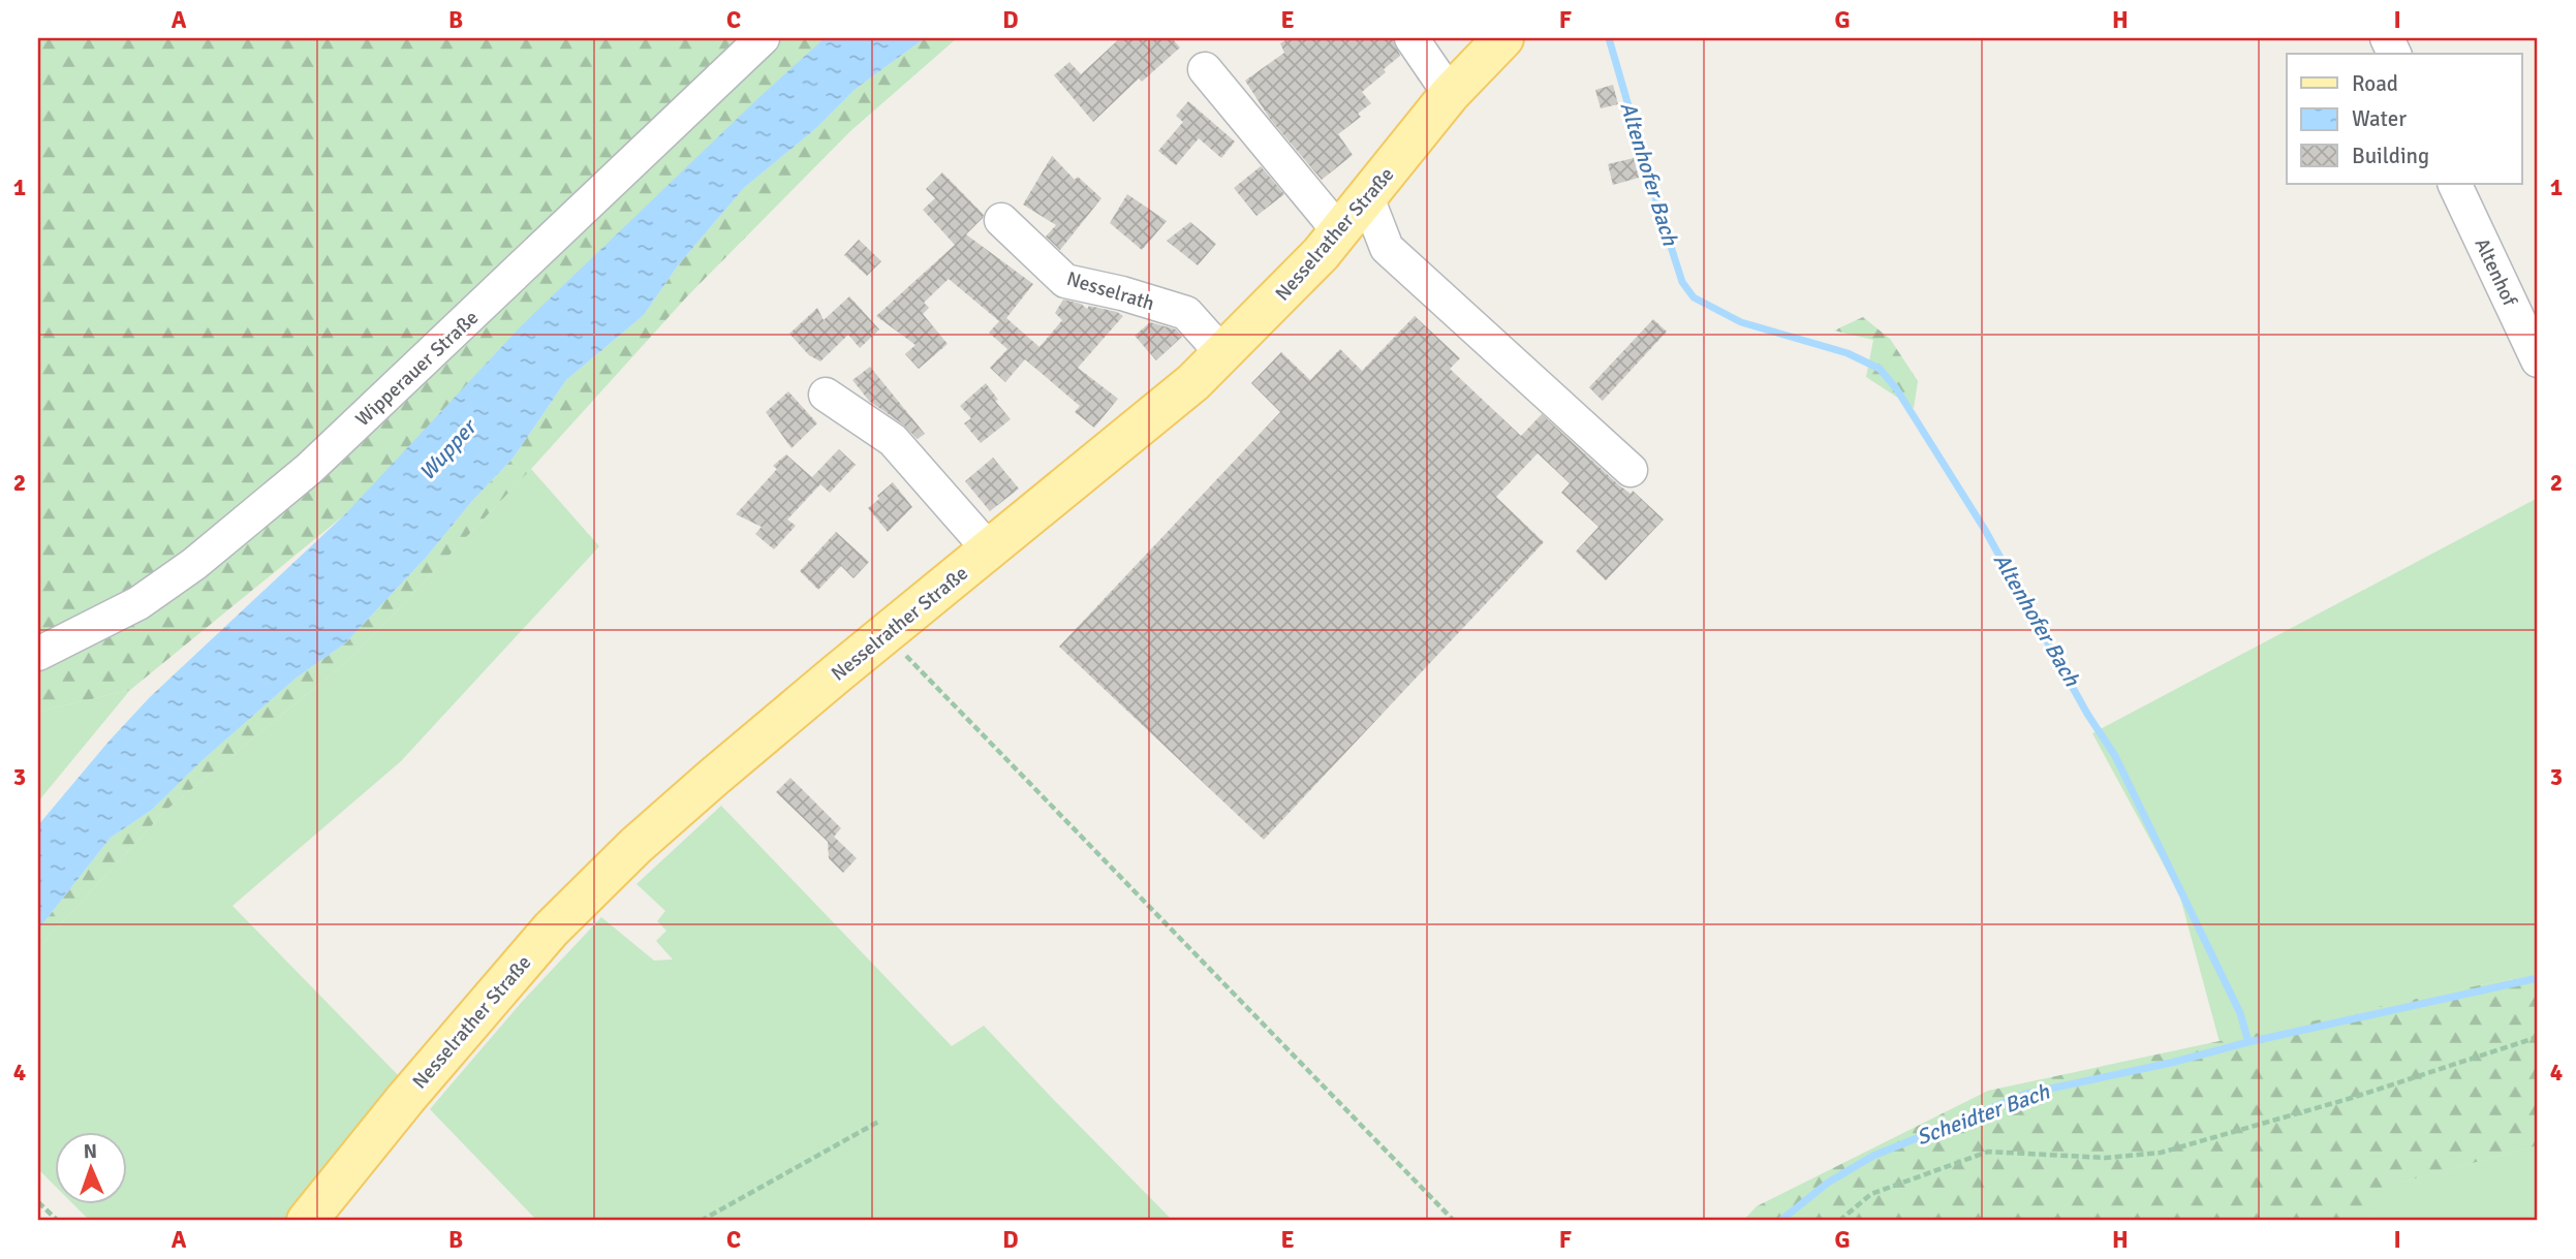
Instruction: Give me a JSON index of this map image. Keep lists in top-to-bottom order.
{
  "streets": {
    "main road": ["Nesselrather Straße"],
    "street": ["Altenhof", "Nesselrath", "Wipperauer Straße"]
  },
  "crossings": [
    ["Nesselrather Straße", "Nesselrath"]
  ],
  "water": ["Altenhofer Bach", "Wupper", "Scheidter Bach"],
  "legend": ["Road", "Water", "Building"],
  "north": "top",
  "grid": {
    "columns": [
      "A",
      "B",
      "C",
      "D",
      "E",
      "F",
      "G",
      "H",
      "I"
    ],
    "rows": [
      "1",
      "2",
      "3",
      "4"
    ]
  }
}
